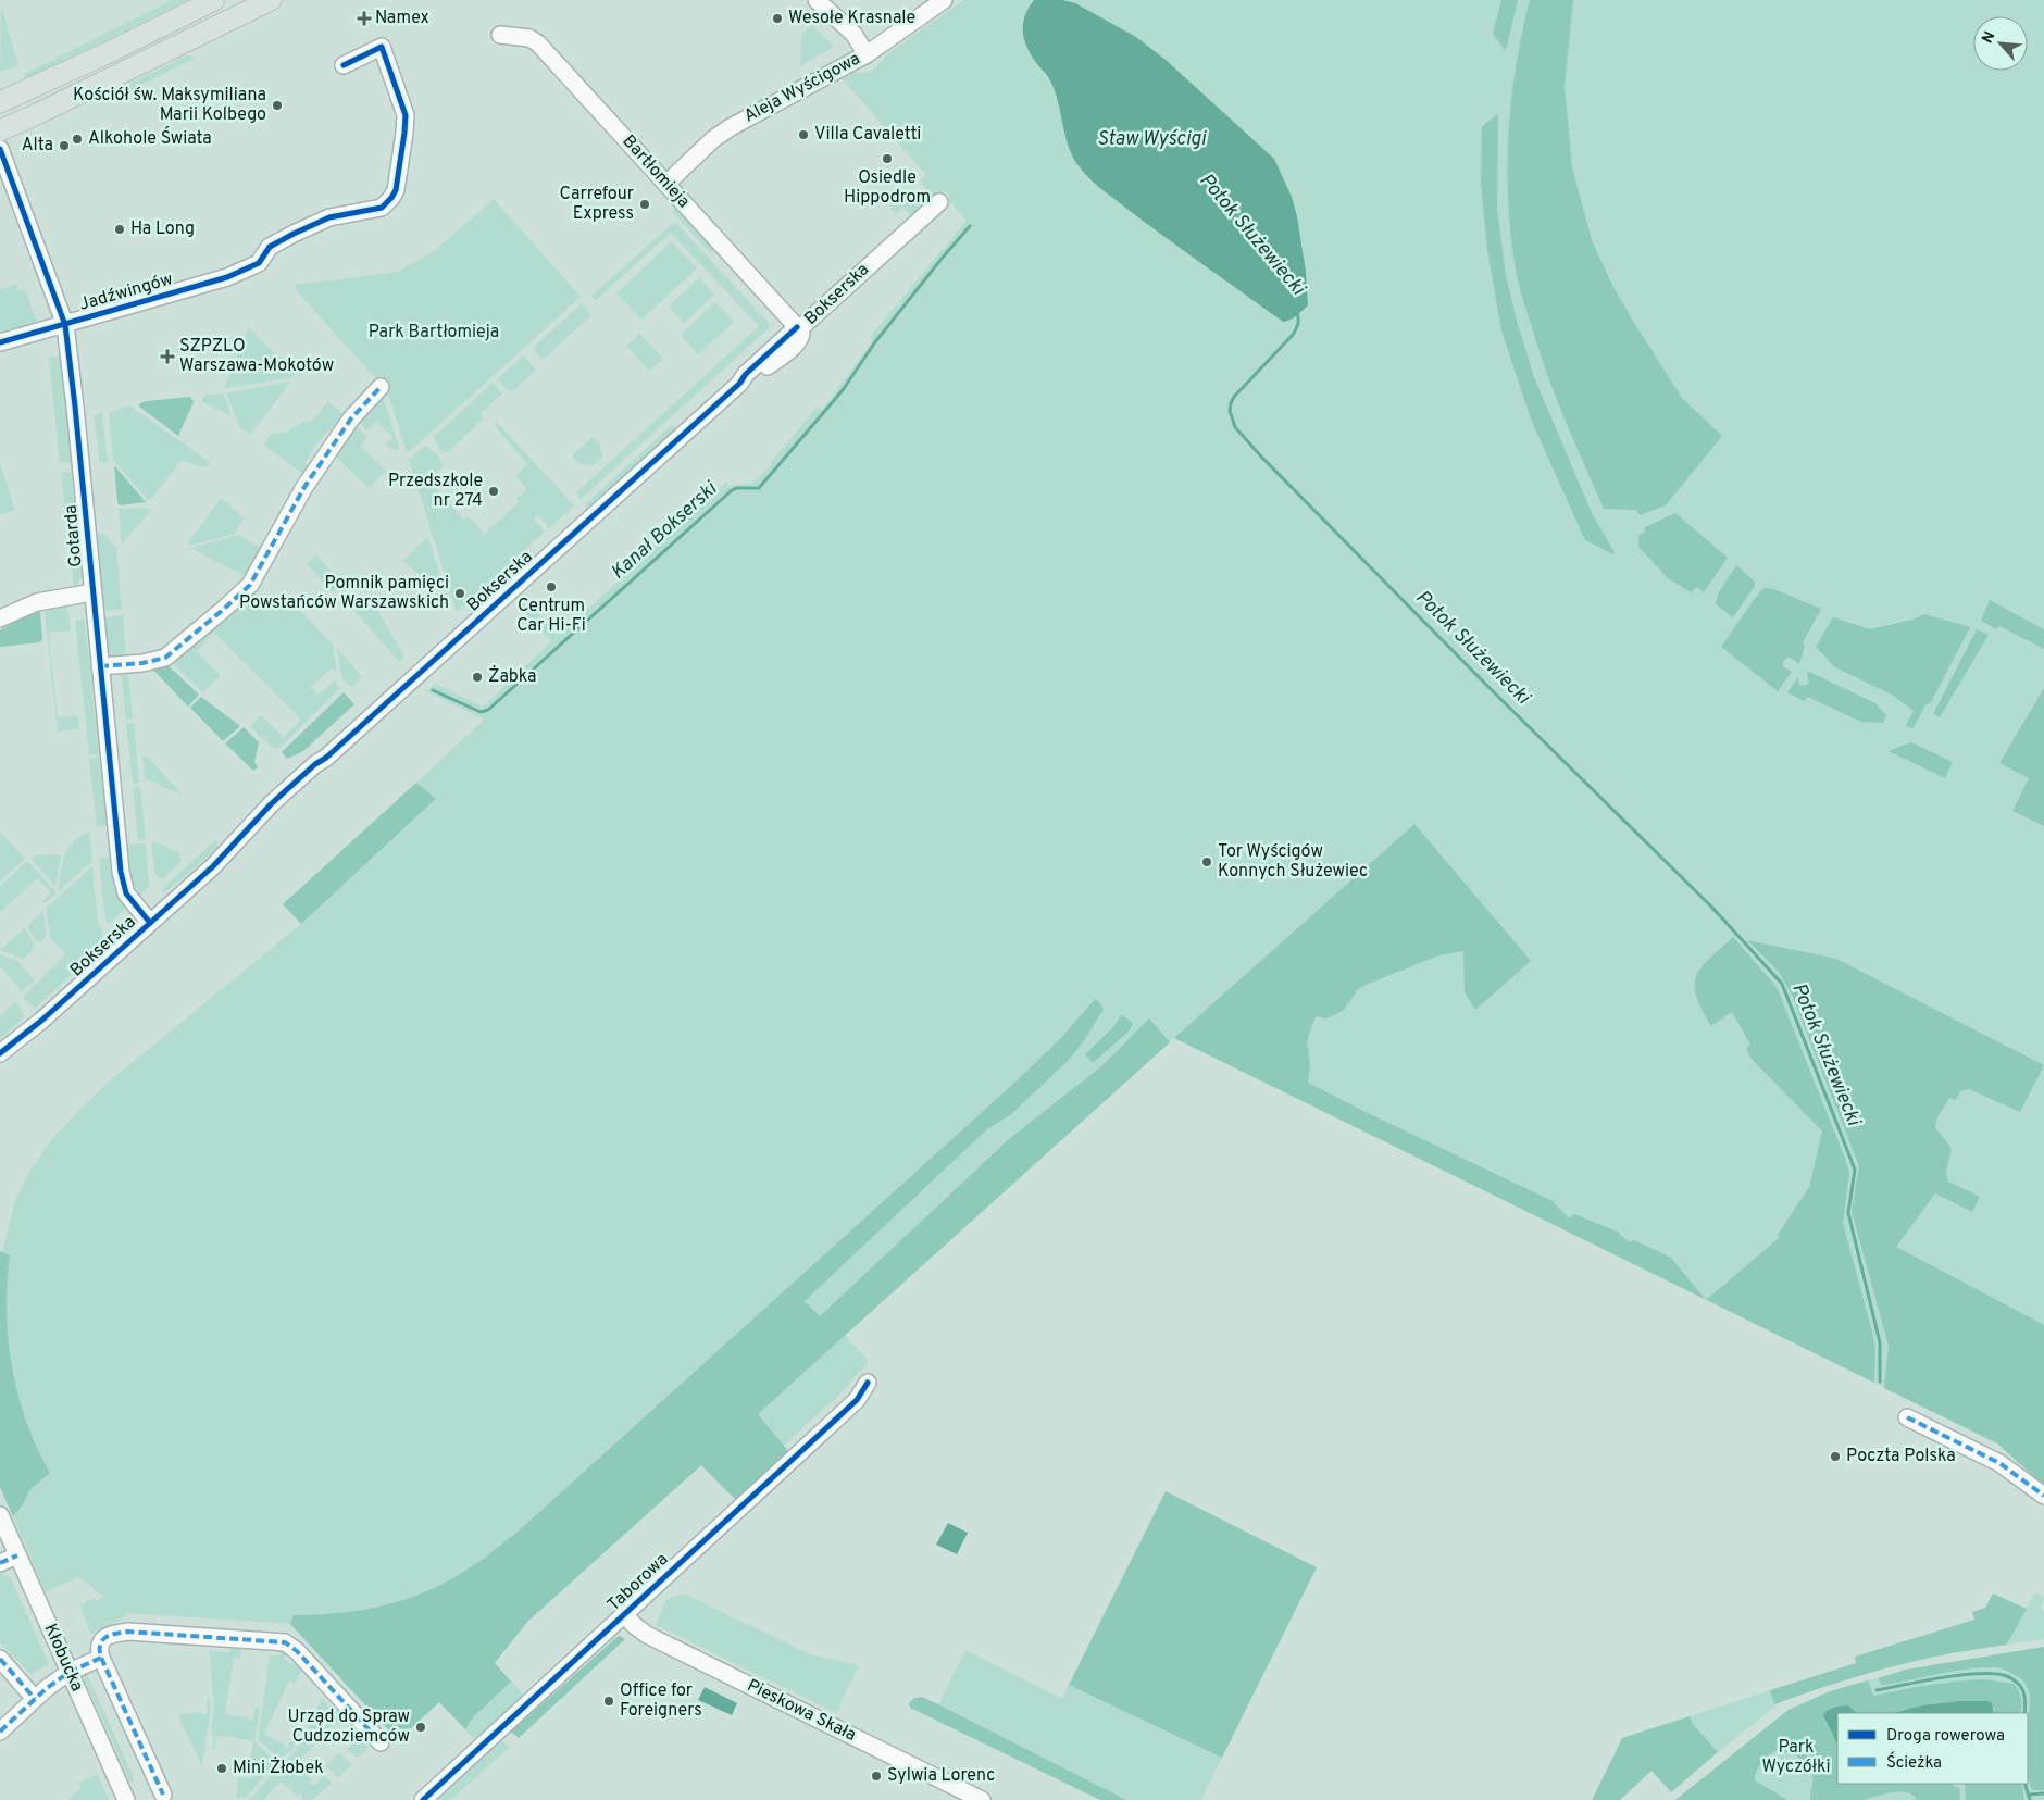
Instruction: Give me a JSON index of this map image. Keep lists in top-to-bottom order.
{
  "streets": {
    "street": [
      "Aleja Wyścigowa",
      "Bartłomieja",
      "Jadźwingów",
      "Bokserska",
      "Gotarda",
      "Taborowa",
      "Kłobucka",
      "Pieskowa Skała"
    ]
  },
  "crossings": [
    ["Aleja Wyścigowa", "Bartłomieja"],
    ["Bartłomieja", "Bokserska"],
    ["Jadźwingów", "Gotarda"],
    ["Bokserska", "Gotarda"],
    ["Taborowa", "Pieskowa Skała"]
  ],
  "water": ["Staw Wyścigi", "Potok Służewiecki", "Kanał Bokserski"],
  "parks": ["Park Bartłomieja", "Park Wyczółki"],
  "places": {
    "health": ["Namex", "SZPZLO Warszawa-Mokotów"],
    "other": [
      "Wesołe Krasnale",
      "Kościół św. Maksymiliana Marii Kolbego",
      "Villa Cavaletti",
      "Alkohole Świata",
      "Alta",
      "Osiedle Hippodrom",
      "Carrefour Express",
      "Ha Long",
      "Przedszkole nr 274",
      "Centrum Car Hi-Fi",
      "Pomnik pamięci Powstańców Warszawskich",
      "Żabka",
      "Tor Wyścigów Konnych Służewiec",
      "Poczta Polska",
      "Office for Foreigners",
      "Urząd do Spraw Cudzoziemców",
      "Mini Żłobek",
      "Sylwia Lorenc"
    ]
  },
  "legend": ["Droga rowerowa", "Ścieżka"],
  "north": "top left"
}
